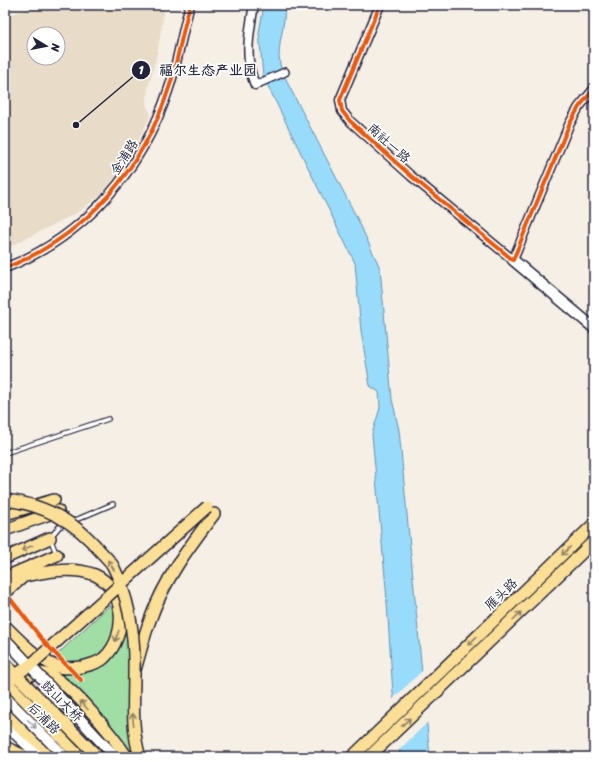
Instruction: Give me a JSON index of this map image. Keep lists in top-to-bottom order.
{
  "streets": {
    "main road": [
      "南社一路",
      "雁头路",
      "鼓山大桥",
      "后浦路"
    ],
    "street": ["金浦路"]
  },
  "places": ["福尔生态产业园"],
  "north": "right"
}
